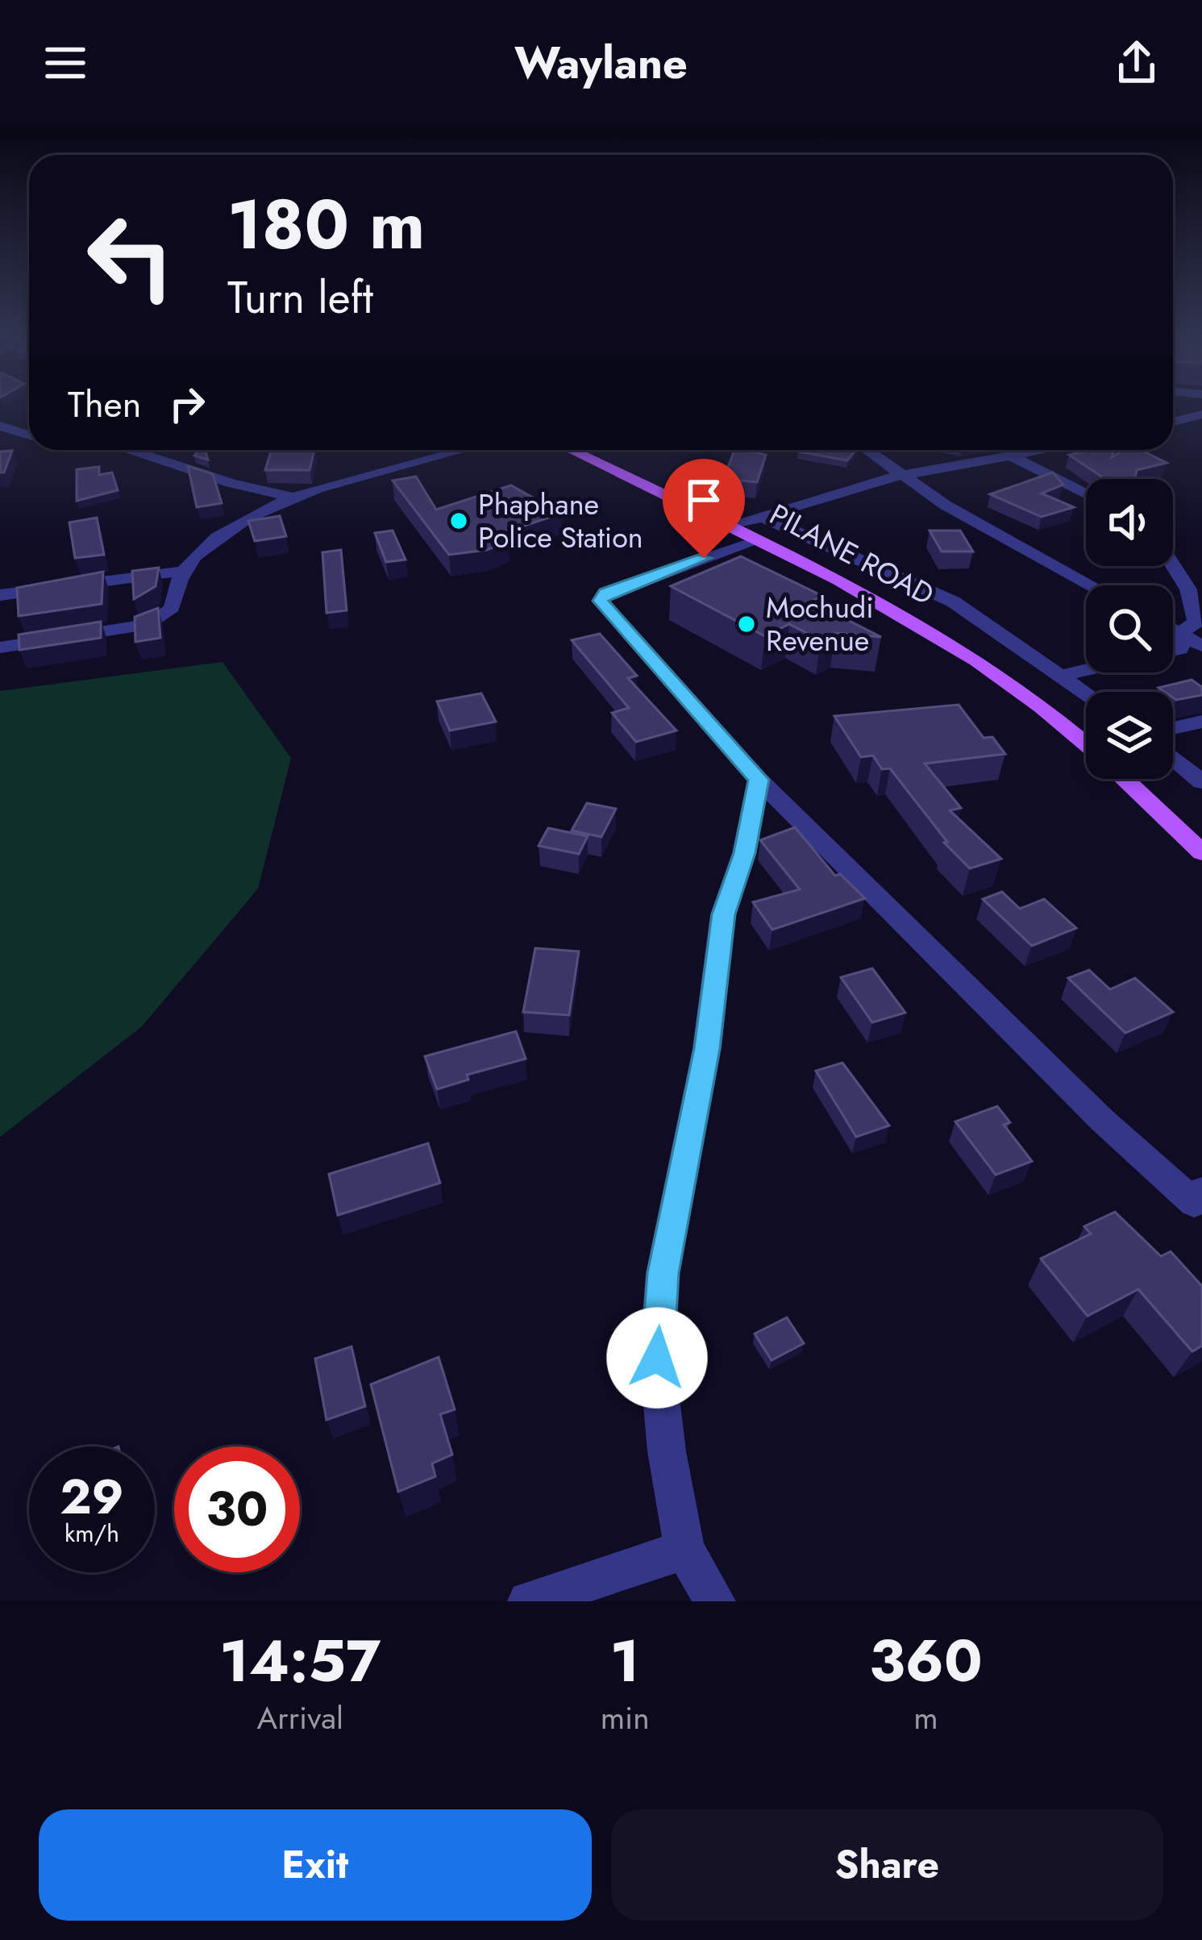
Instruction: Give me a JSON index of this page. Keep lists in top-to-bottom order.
{
  "streets": {
    "main road": ["PILANE ROAD"]
  },
  "places": ["Phaphane Police Station", "Mochudi Revenue"],
  "page": {
    "header": "Waylane",
    "turn": ["180 m", "Turn left"],
    "then": "Then",
    "speed": "29 km/h",
    "limit": "30",
    "eta": [
      "14:57",
      "Arrival",
      "1",
      "min",
      "360",
      "m"
    ],
    "buttons": ["Exit", "Share"]
  }
}
